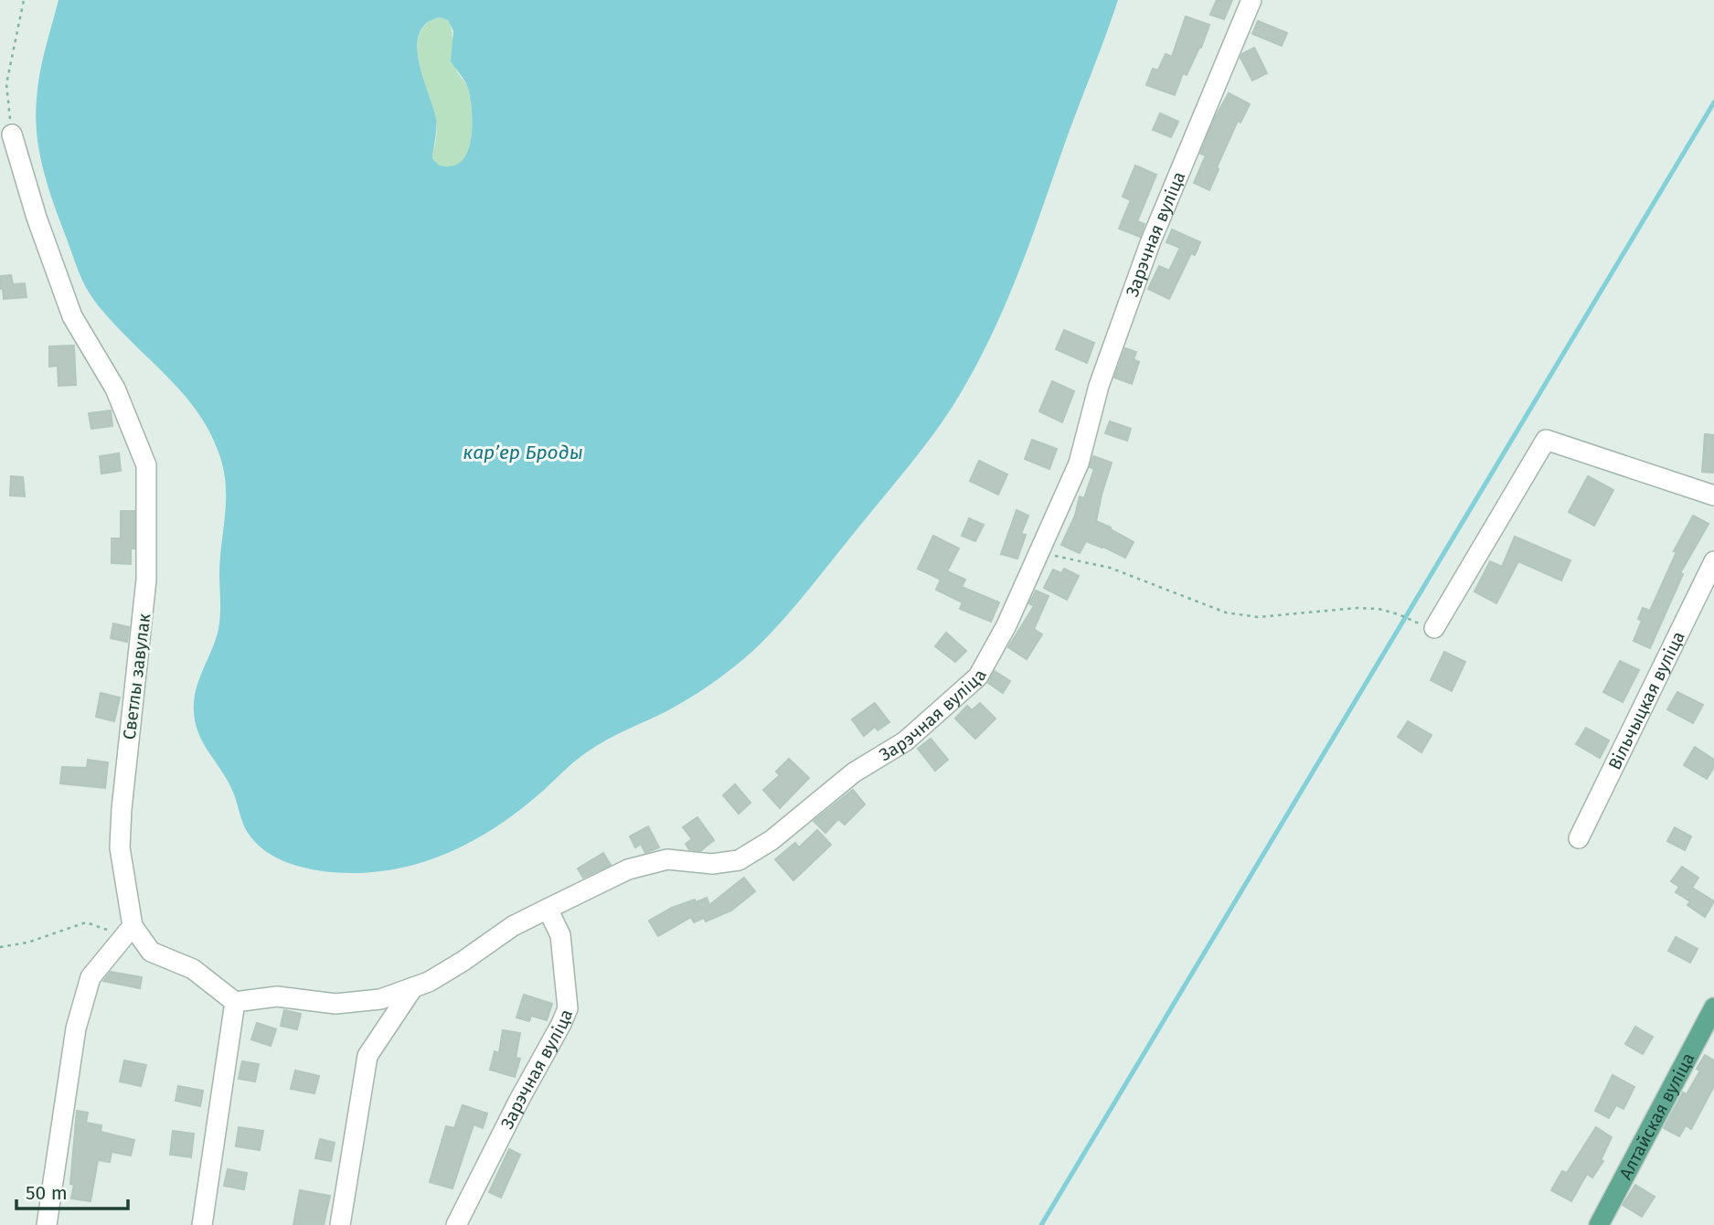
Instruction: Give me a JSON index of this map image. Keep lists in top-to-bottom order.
{
  "streets": {
    "main road": ["Алтайская вуліца"],
    "street": ["Зарэчная вуліца", "Светлы завулак", "Вільчыцкая вуліца"]
  },
  "water": ["карʼер Броды"],
  "scale_bar": "50 m"
}
